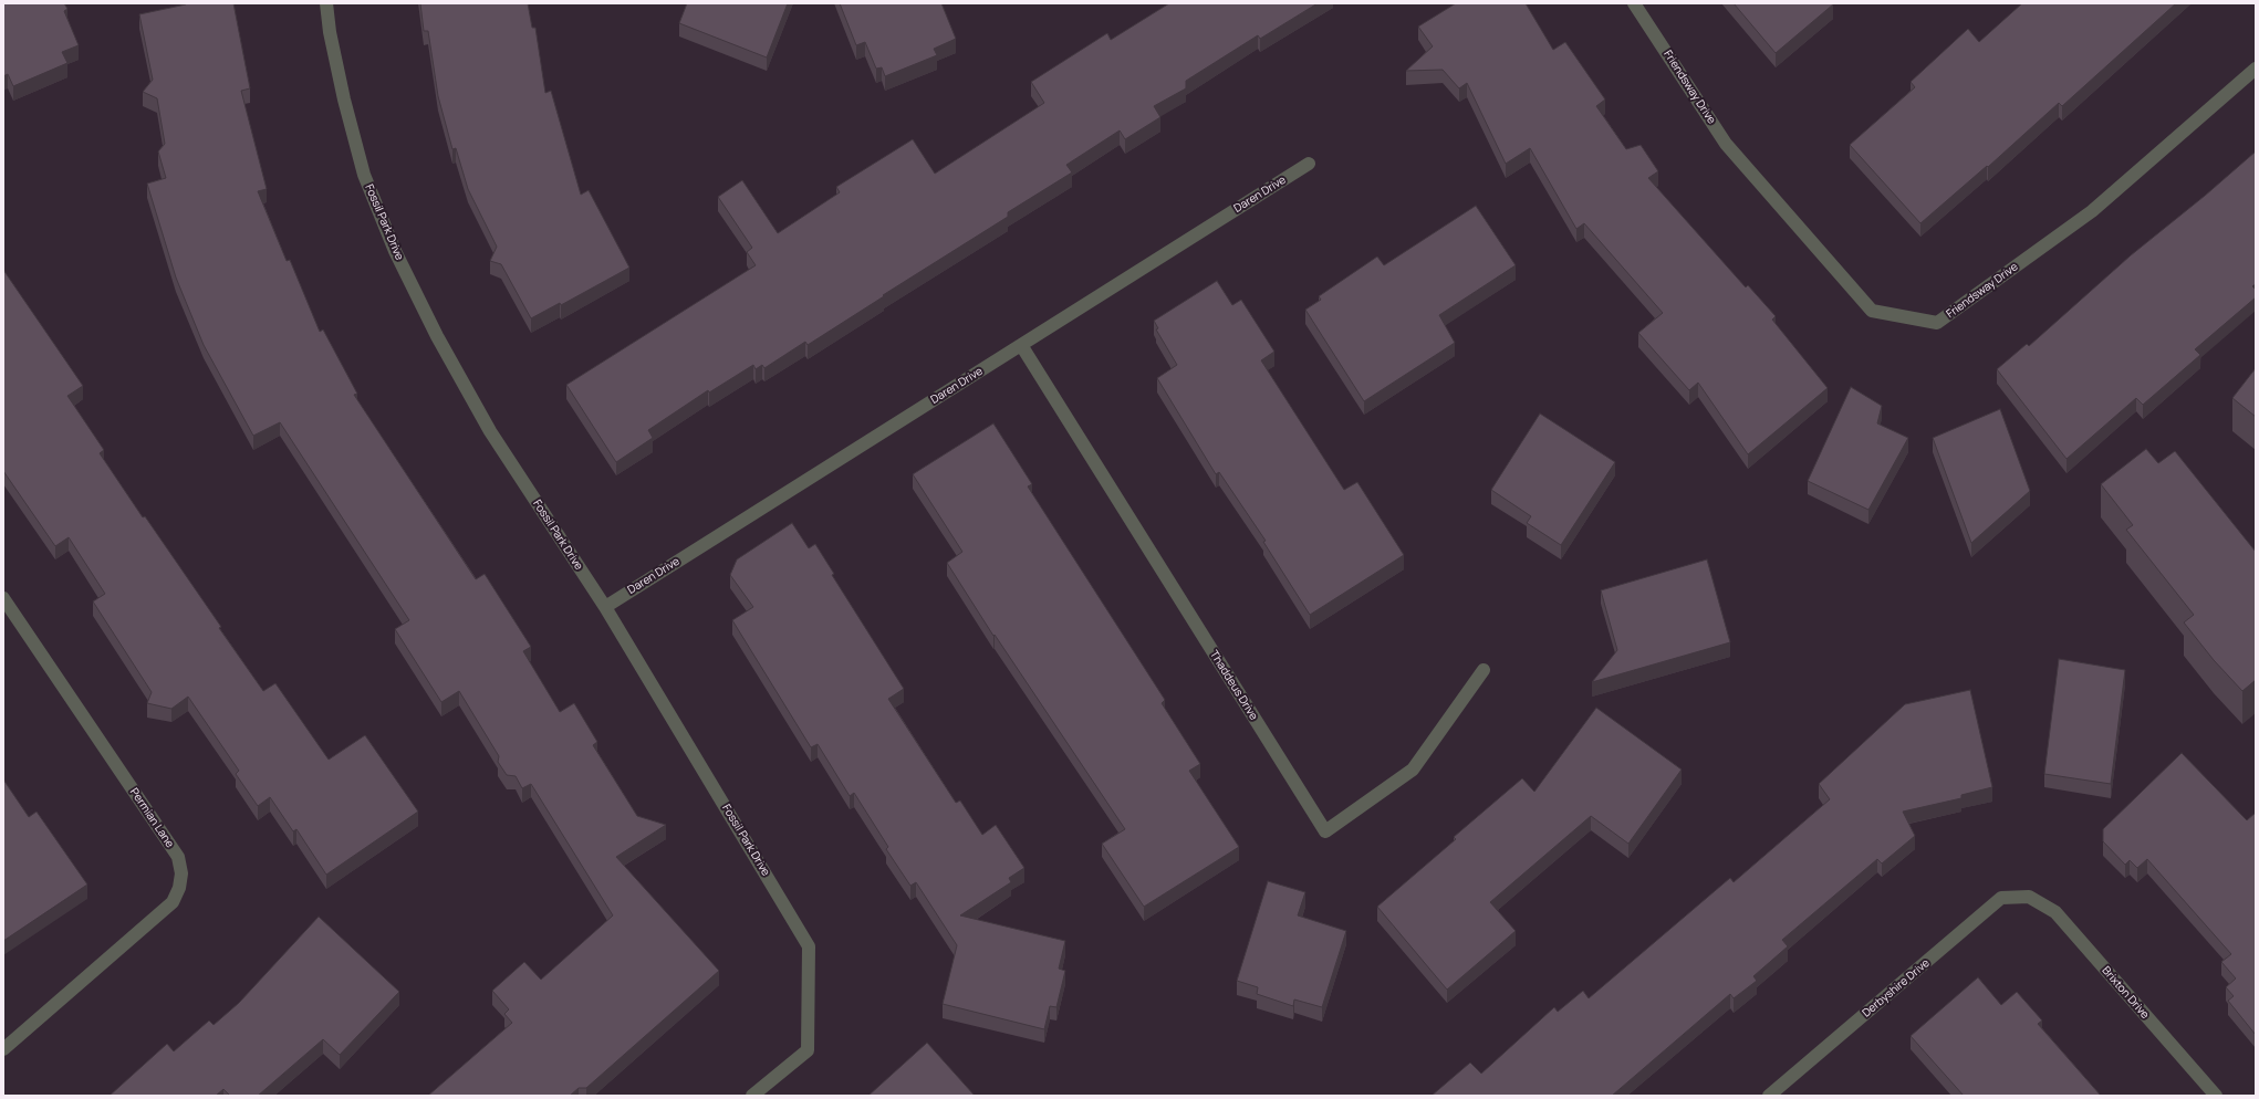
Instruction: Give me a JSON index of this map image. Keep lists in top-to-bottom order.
{
  "streets": {
    "street": [
      "Friendsway Drive",
      "Daren Drive",
      "Fossil Park Drive",
      "Thaddeus Drive",
      "Permian Lane",
      "Derbyshire Drive",
      "Brixton Drive"
    ]
  },
  "crossings": [
    ["Daren Drive", "Fossil Park Drive"],
    ["Daren Drive", "Thaddeus Drive"],
    ["Derbyshire Drive", "Brixton Drive"]
  ]
}
